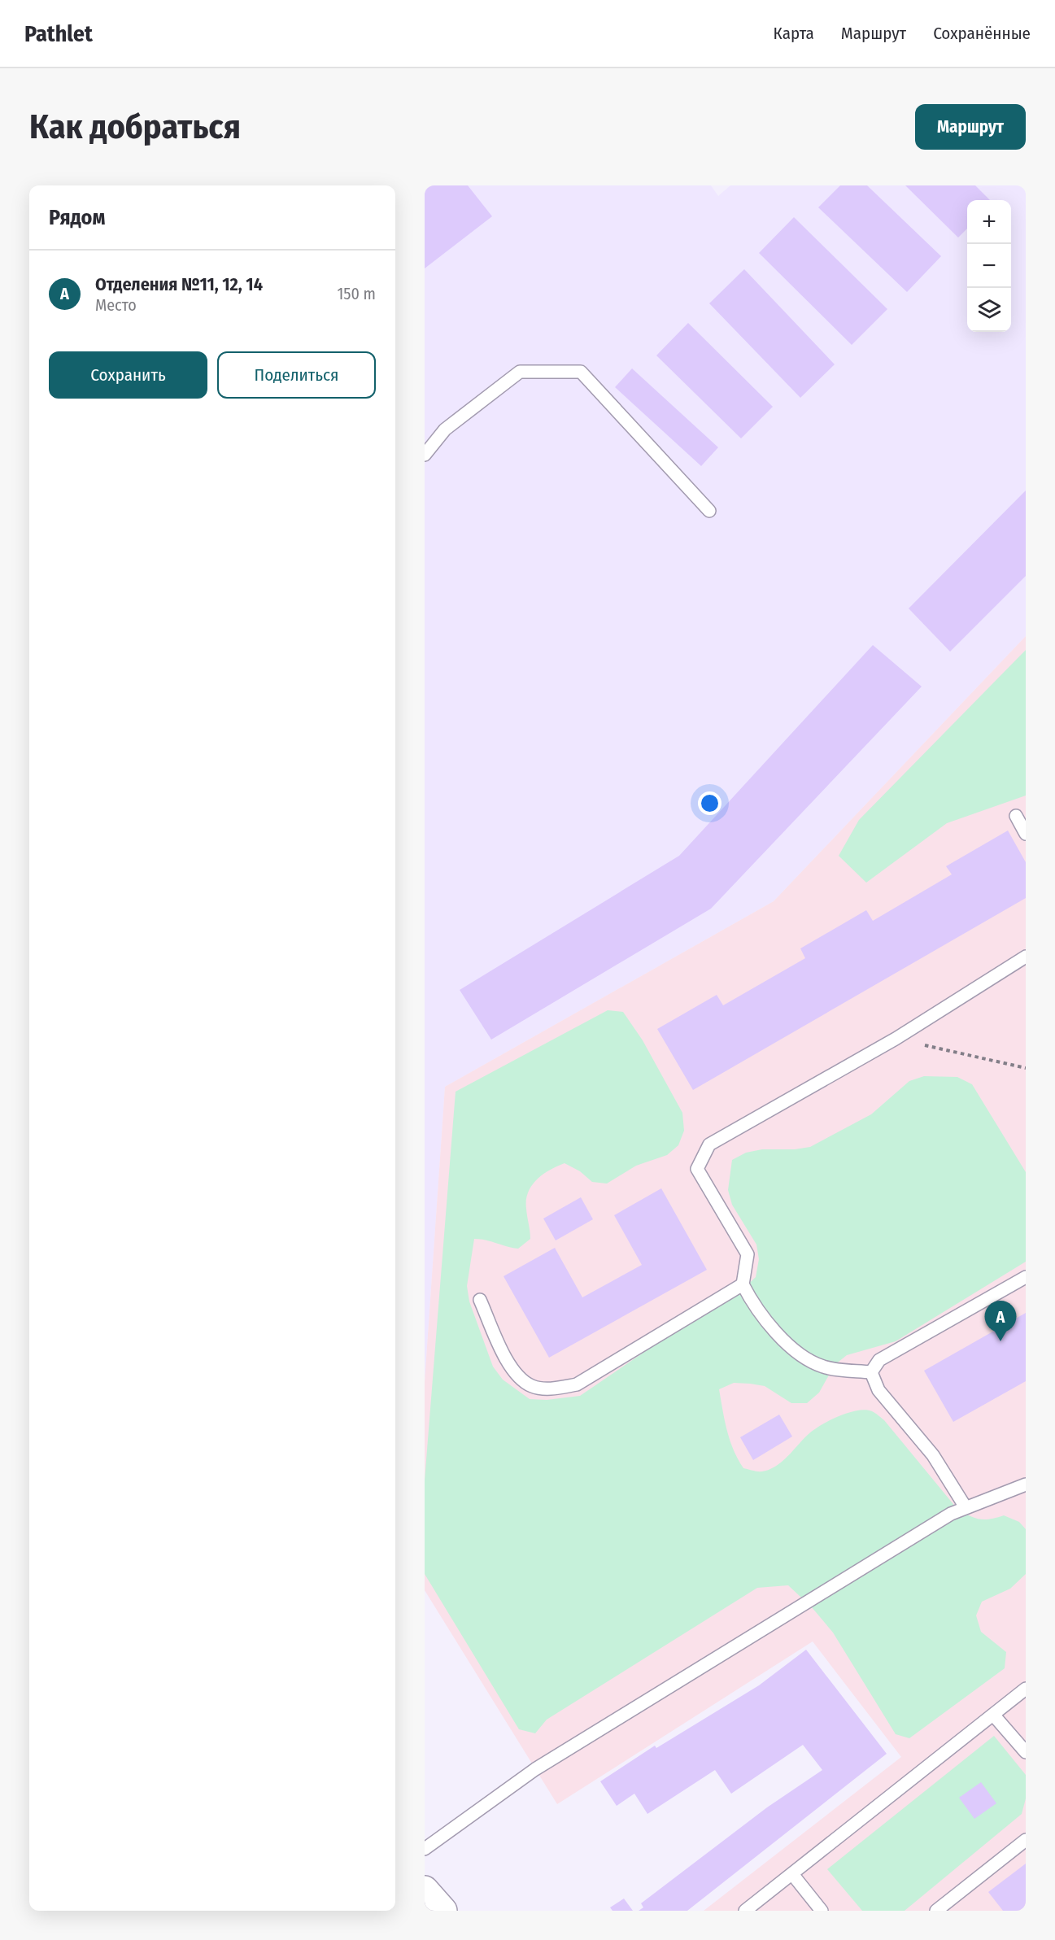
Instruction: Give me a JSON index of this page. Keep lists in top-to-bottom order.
{
  "page": {
    "header": "Pathlet",
    "nav": ["Карта", "Маршрут", "Сохранённые"],
    "buttons": [
      "Маршрут",
      ["Сохранить", "Поделиться"]
    ],
    "title": "Как добраться",
    "heading": "Рядом",
    "map_buttons": ["+", "−"],
    "list": [
      {
        "mark": "A",
        "name": "Отделения №11, 12, 14",
        "note": "Место",
        "value": "150 m"
      }
    ],
    "pins": "A"
  }
}
